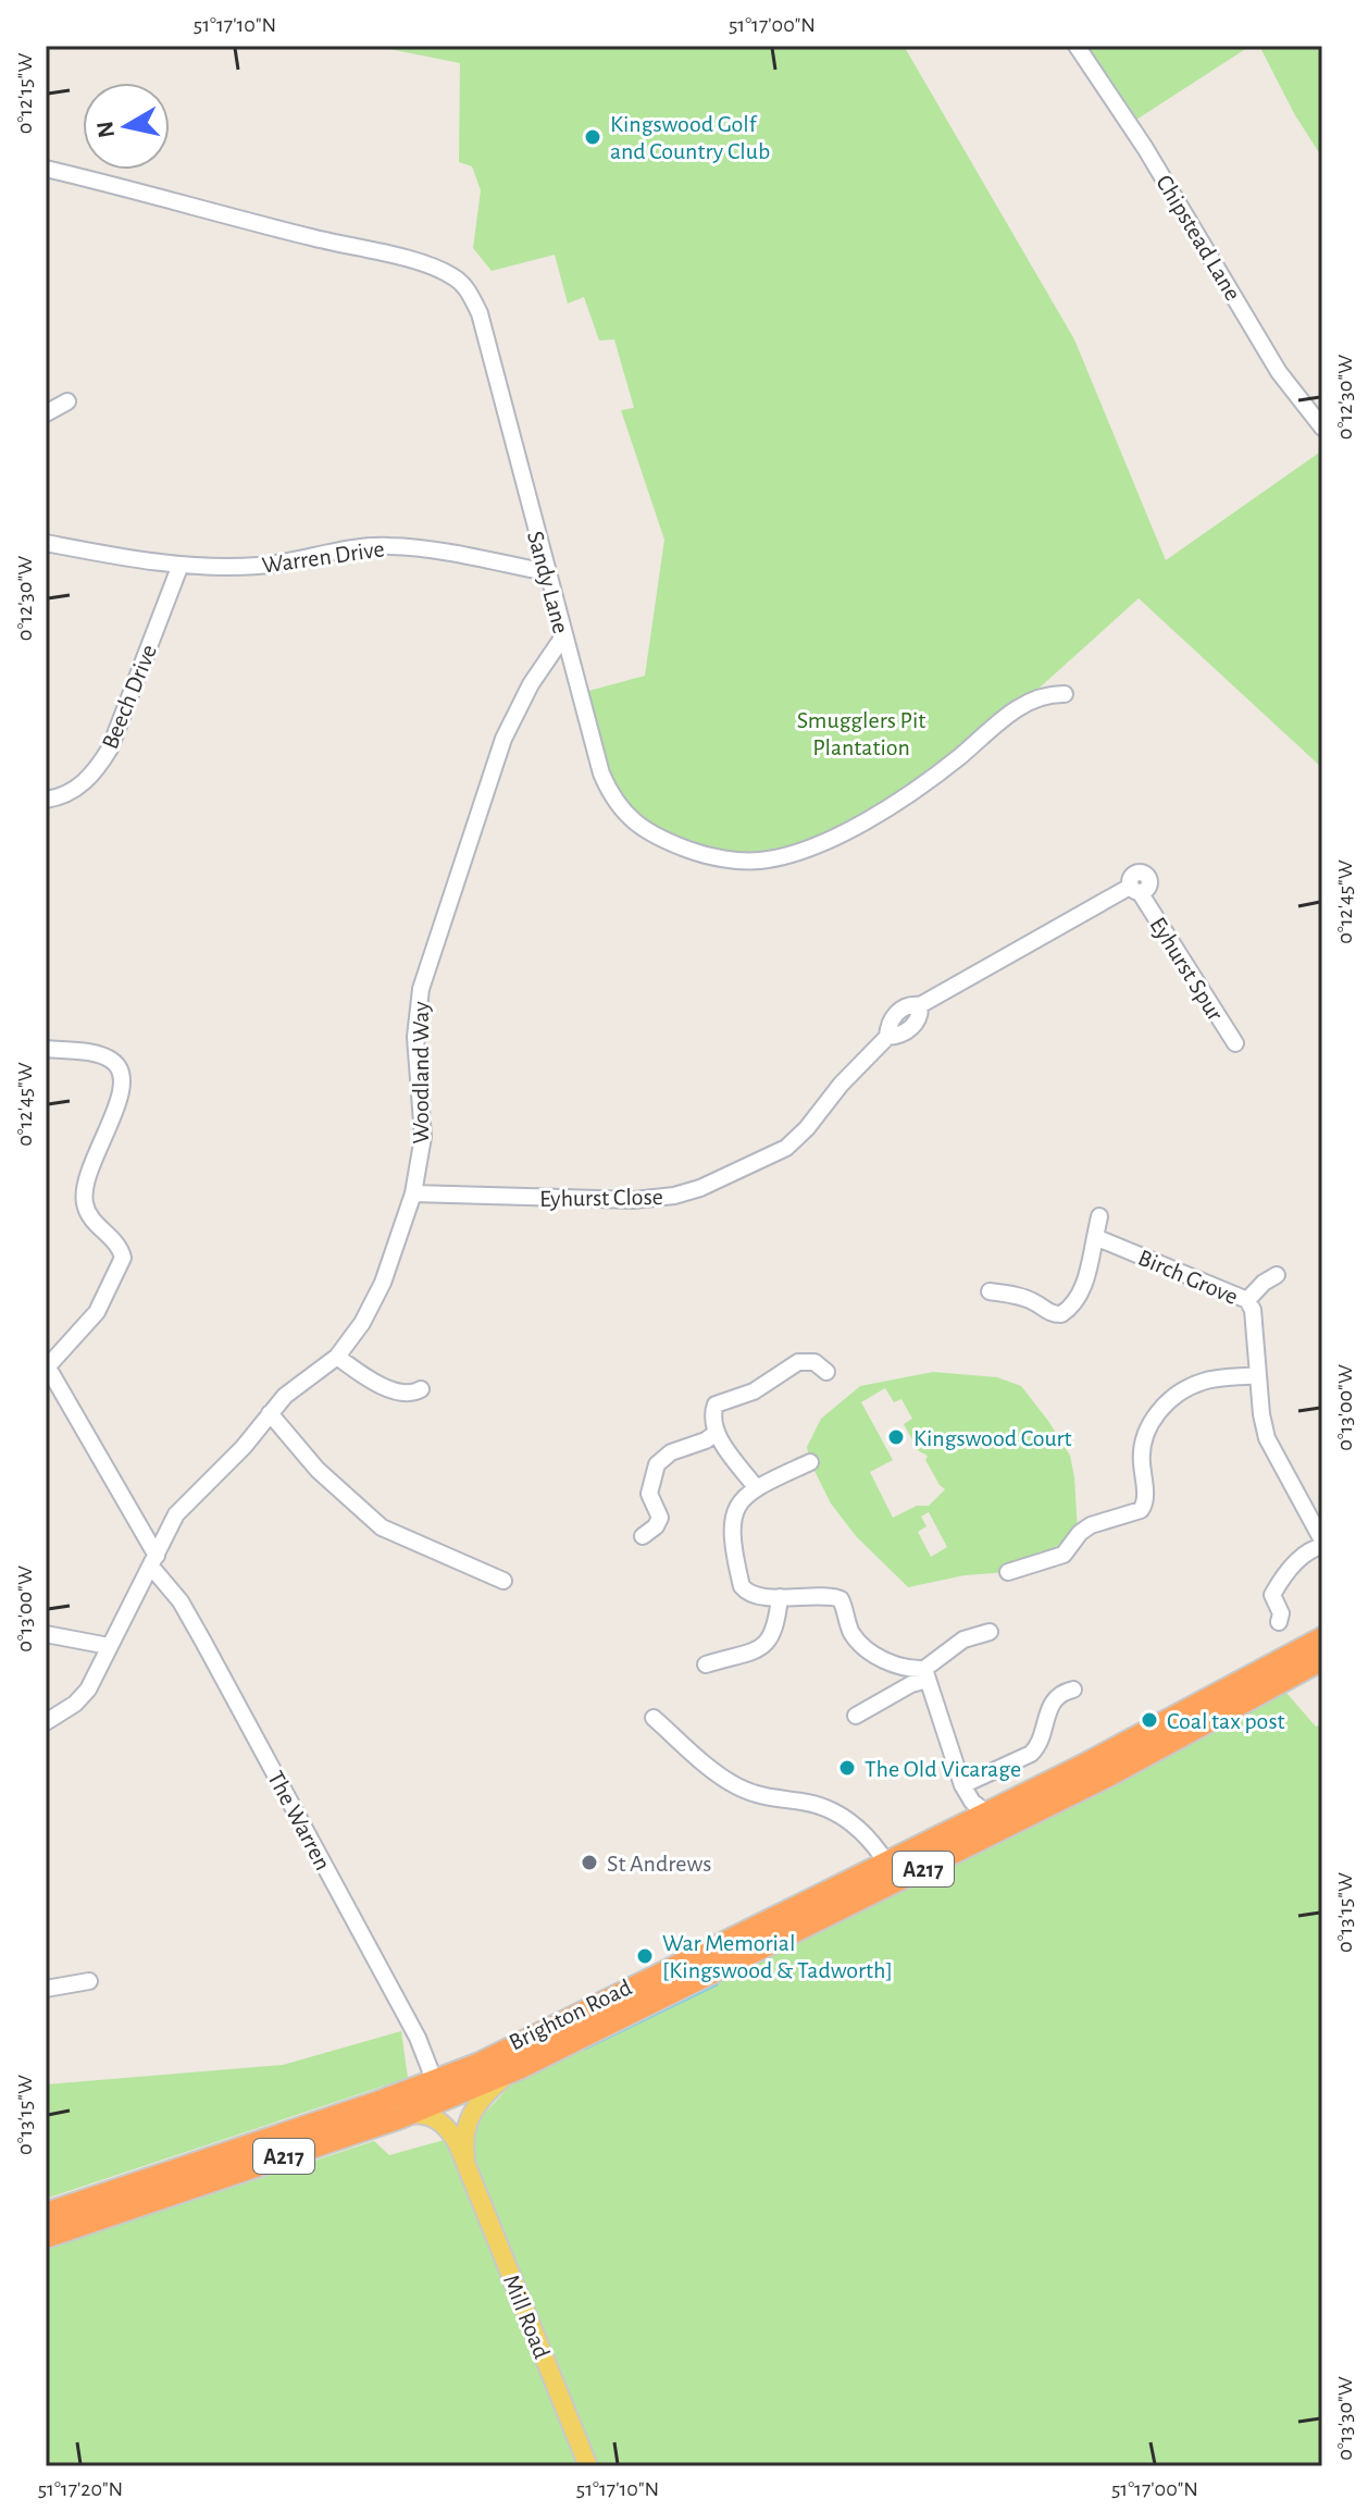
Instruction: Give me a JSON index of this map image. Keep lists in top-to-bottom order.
{
  "streets": {
    "highway": ["A217", "Brighton Road"],
    "main road": ["Mill Road"],
    "street": [
      "Chipstead Lane",
      "Warren Drive",
      "Sandy Lane",
      "Beech Drive",
      "Eyhurst Spur",
      "Woodland Way",
      "Eyhurst Close",
      "Birch Grove",
      "The Warren"
    ]
  },
  "crossings": [
    ["Warren Drive", "Sandy Lane"],
    ["Warren Drive", "Beech Drive"],
    ["Sandy Lane", "Woodland Way"],
    ["Eyhurst Spur", "Eyhurst Close"],
    ["Woodland Way", "Eyhurst Close"],
    ["Woodland Way", "The Warren"],
    ["The Warren", "Brighton Road"],
    ["Brighton Road", "Mill Road"]
  ],
  "parks": ["Smugglers Pit Plantation"],
  "places": [
    "Kingswood Golf and Country Club",
    "Kingswood Court",
    "Coal tax post",
    "The Old Vicarage",
    "St Andrews",
    "War Memorial [Kingswood & Tadworth]"
  ],
  "north": "left",
  "coordinates": [
    "51°17'10\"N",
    "51°17'00\"N",
    "0°12'15\"W",
    "0°12'30\"W",
    "0°12'45\"W",
    "0°13'00\"W",
    "0°13'15\"W",
    "0°13'30\"W",
    "51°17'20\"N"
  ]
}
